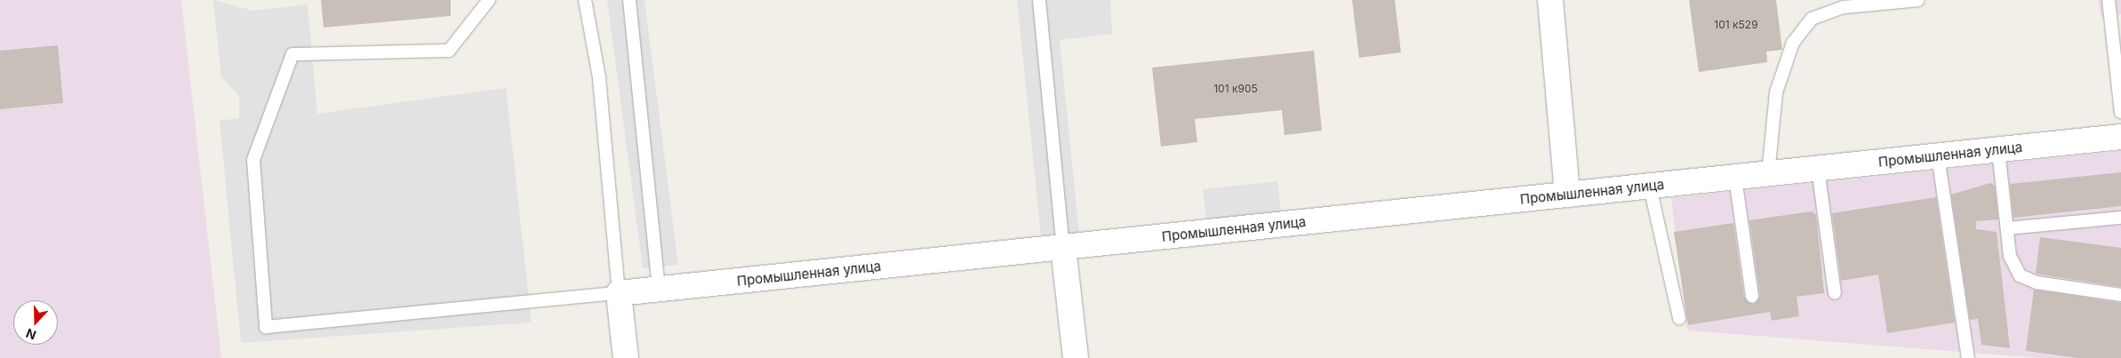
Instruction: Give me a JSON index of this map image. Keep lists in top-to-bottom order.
{
  "streets": {
    "street": ["Промышленная улица"]
  },
  "house_numbers": ["101 к529", "101 к905"],
  "north": "bottom"
}
